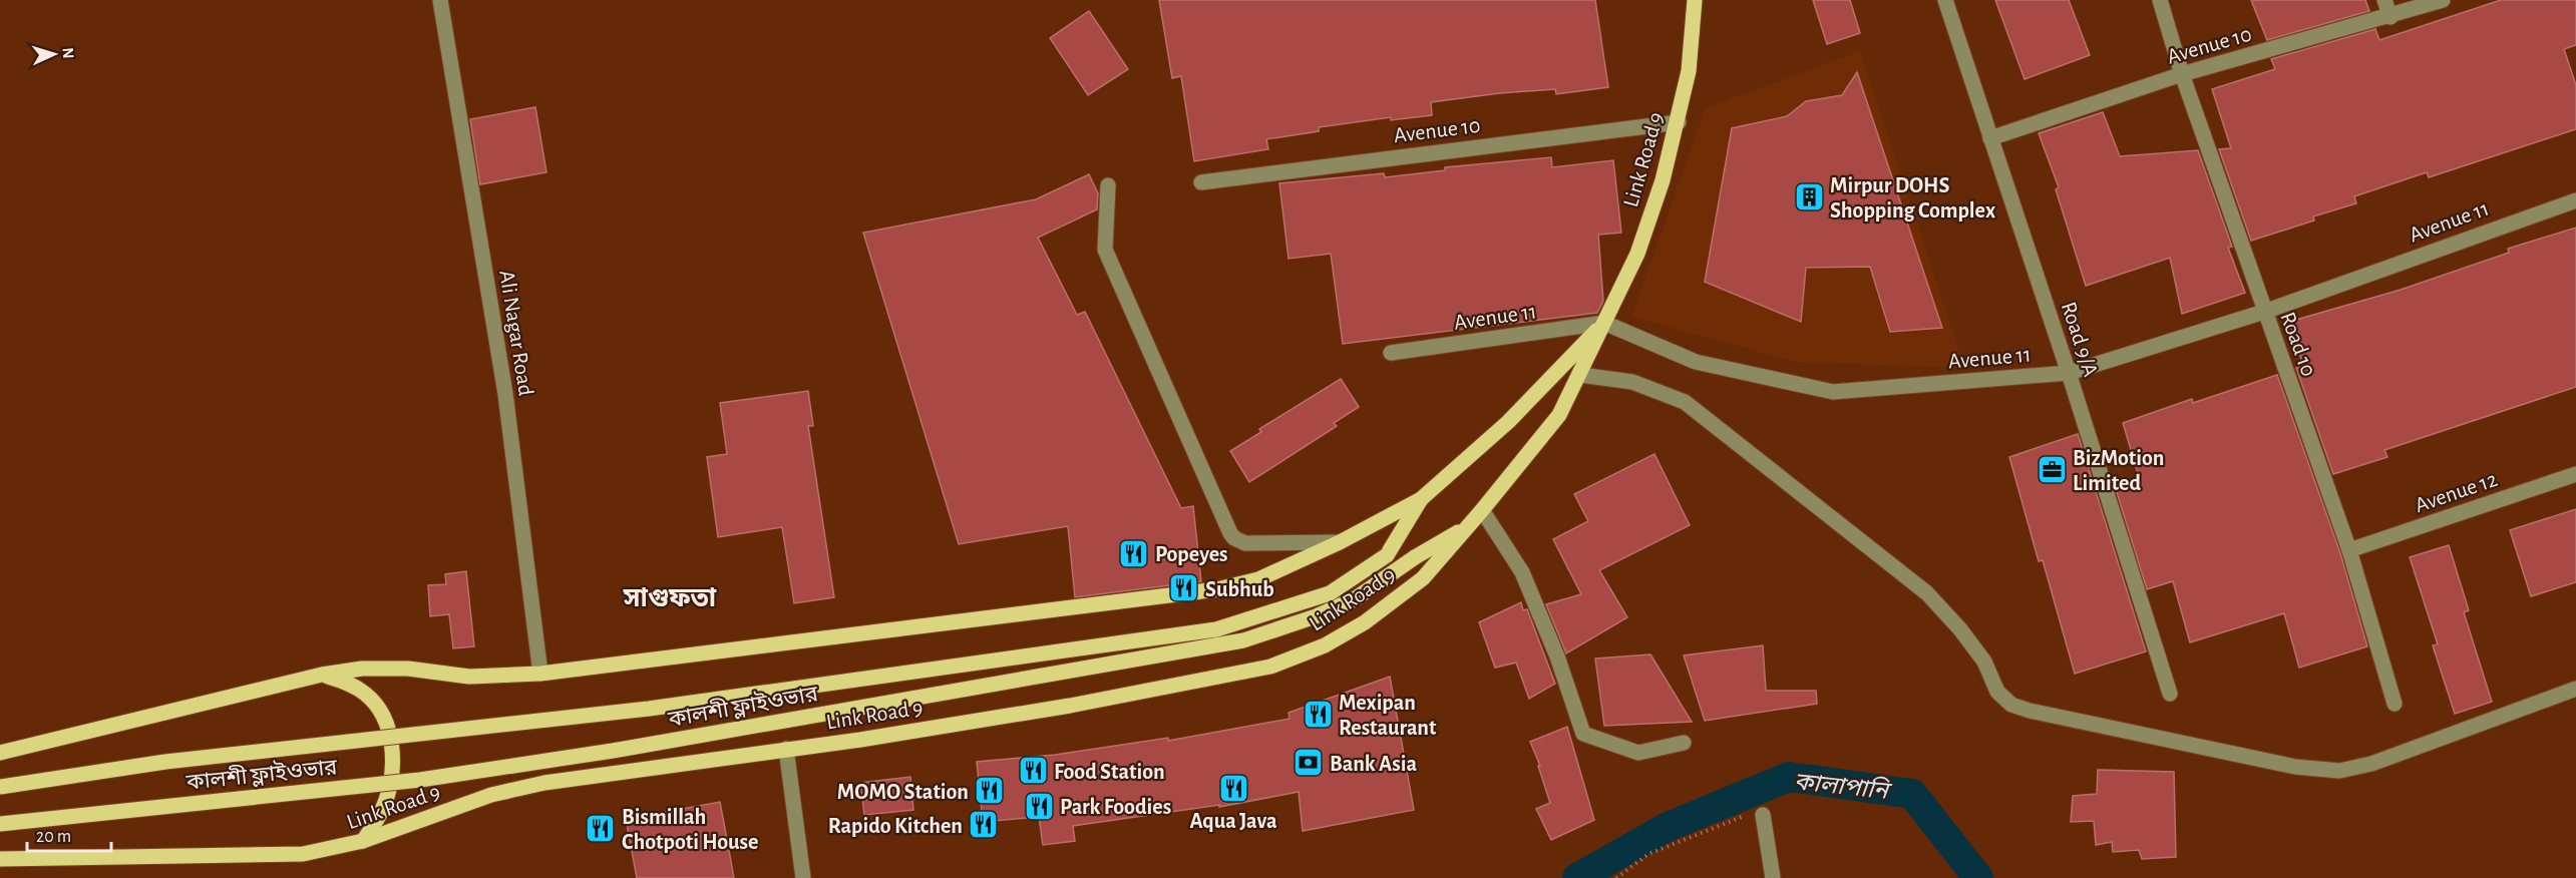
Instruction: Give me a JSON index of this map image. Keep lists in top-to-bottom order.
{
  "streets": {
    "main road": ["Link Road 9", "কালশী ফ্লাইওভার"],
    "street": [
      "Avenue 10",
      "Avenue 11",
      "Ali Nagar Road",
      "Road 9/A",
      "Road 10",
      "Avenue 12"
    ]
  },
  "crossings": [
    ["Avenue 10", "Link Road 9"],
    ["Avenue 10", "Road 9/A"],
    ["Avenue 10", "Road 10"],
    ["Link Road 9", "Avenue 11"],
    ["Link Road 9", "Ali Nagar Road"],
    ["Link Road 9", "কালশী ফ্লাইওভার"],
    ["Avenue 11", "Road 9/A"],
    ["Avenue 11", "Road 10"],
    ["Road 10", "Avenue 12"]
  ],
  "districts": ["সাগুফতা"],
  "water": ["কালাপানি"],
  "places": {
    "building": ["Mirpur DOHS Shopping Complex"],
    "office": ["BizMotion Limited"],
    "restaurant": [
      "Popeyes",
      "Subhub",
      "Mexipan Restaurant",
      "Food Station",
      "Aqua Java",
      "MOMO Station",
      "Park Foodies",
      "Rapido Kitchen",
      "Bismillah Chotpoti House"
    ],
    "bank": ["Bank Asia"]
  },
  "scale_bar": "20 m",
  "north": "right"
}
